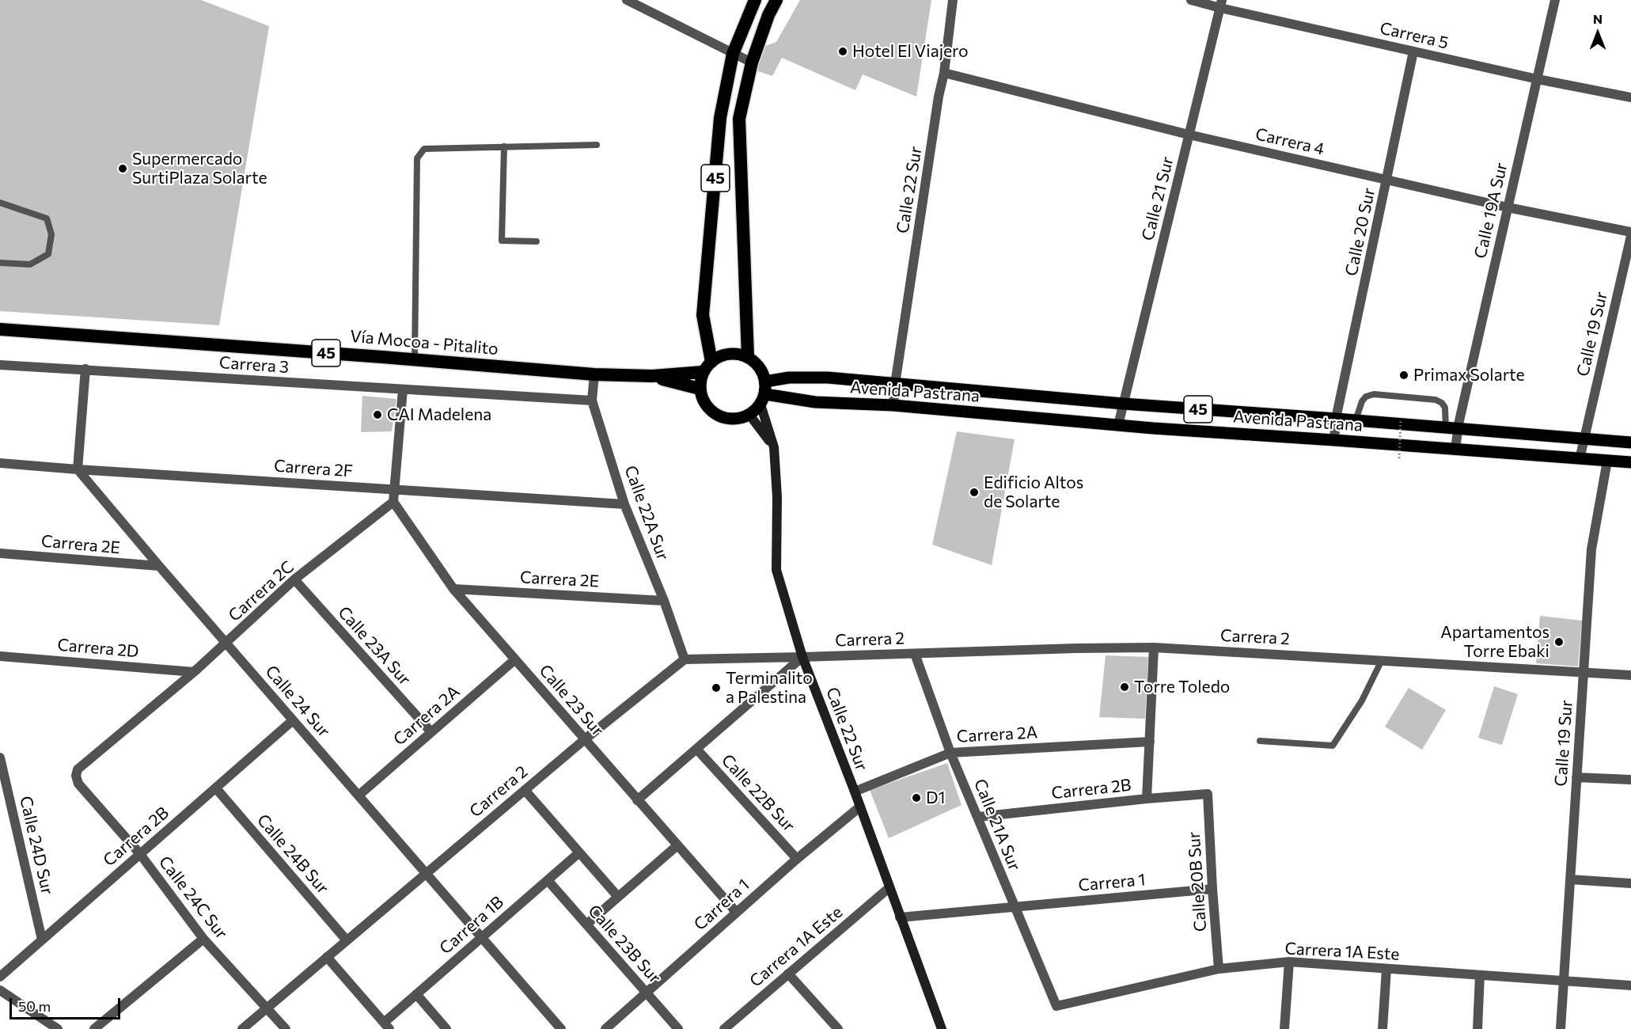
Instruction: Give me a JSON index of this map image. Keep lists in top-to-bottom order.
{
  "streets": {
    "highway": ["45", "Vía Mocoa - Pitalito"],
    "main road": ["Calle 22 Sur", "Avenida Pastrana"],
    "street": [
      "Carrera 5",
      "Carrera 4",
      "Calle 21 Sur",
      "Calle 19A Sur",
      "Calle 20 Sur",
      "Calle 19 Sur",
      "Carrera 3",
      "Carrera 2F",
      "Calle 22A Sur",
      "Carrera 2E",
      "Carrera 2C",
      "Carrera 2",
      "Calle 23A Sur",
      "Carrera 2D",
      "Calle 23 Sur",
      "Calle 24 Sur",
      "Carrera 2A",
      "Carrera 2B",
      "Calle 22B Sur",
      "Calle 21A Sur",
      "Calle 24D Sur",
      "Calle 24B Sur",
      "Calle 20B Sur",
      "Carrera 1",
      "Calle 24C Sur",
      "Carrera 1B",
      "Calle 23B Sur",
      "Carrera 1A Este"
    ]
  },
  "crossings": [
    ["Carrera 5", "Calle 21 Sur"],
    ["Carrera 5", "Calle 19A Sur"],
    ["Carrera 5", "Calle 20 Sur"],
    ["Carrera 4", "Calle 22 Sur"],
    ["Carrera 4", "Calle 21 Sur"],
    ["Carrera 4", "Calle 19A Sur"],
    ["Carrera 4", "Calle 20 Sur"],
    ["Carrera 4", "Calle 19 Sur"],
    ["45", "Calle 22 Sur"],
    ["45", "Vía Mocoa - Pitalito"],
    ["45", "Avenida Pastrana"],
    ["Calle 22 Sur", "Vía Mocoa - Pitalito"],
    ["Calle 22 Sur", "Avenida Pastrana"],
    ["Calle 22 Sur", "Carrera 2"],
    ["Calle 22 Sur", "Carrera 2A"],
    ["Calle 22 Sur", "Carrera 1"],
    ["Calle 22 Sur", "Carrera 1A Este"],
    ["Calle 21 Sur", "Avenida Pastrana"],
    ["Calle 19A Sur", "Avenida Pastrana"],
    ["Calle 20 Sur", "Avenida Pastrana"],
    ["Calle 19 Sur", "Avenida Pastrana"],
    ["Calle 19 Sur", "Carrera 2"],
    ["Calle 19 Sur", "Carrera 1A Este"],
    ["Vía Mocoa - Pitalito", "Avenida Pastrana"],
    ["Vía Mocoa - Pitalito", "Calle 22A Sur"],
    ["Carrera 3", "Calle 22A Sur"],
    ["Carrera 2F", "Calle 22A Sur"],
    ["Carrera 2F", "Calle 24 Sur"],
    ["Calle 22A Sur", "Carrera 2E"],
    ["Calle 22A Sur", "Carrera 2"],
    ["Carrera 2E", "Calle 23 Sur"],
    ["Carrera 2E", "Calle 24 Sur"],
    ["Carrera 2C", "Calle 23A Sur"],
    ["Carrera 2C", "Carrera 2D"],
    ["Carrera 2C", "Calle 23 Sur"],
    ["Carrera 2C", "Calle 24 Sur"],
    ["Carrera 2C", "Calle 24C Sur"],
    ["Carrera 2", "Calle 23 Sur"],
    ["Carrera 2", "Calle 24 Sur"],
    ["Carrera 2", "Calle 21A Sur"],
    ["Carrera 2", "Calle 24B Sur"],
    ["Carrera 2", "Calle 24C Sur"],
    ["Calle 23A Sur", "Carrera 2A"],
    ["Calle 23 Sur", "Carrera 2A"],
    ["Calle 23 Sur", "Carrera 1"],
    ["Calle 24 Sur", "Carrera 2A"],
    ["Calle 24 Sur", "Carrera 2B"],
    ["Calle 24 Sur", "Carrera 1B"],
    ["Carrera 2A", "Calle 21A Sur"],
    ["Carrera 2B", "Calle 21A Sur"],
    ["Carrera 2B", "Calle 24D Sur"],
    ["Carrera 2B", "Calle 24B Sur"],
    ["Carrera 2B", "Calle 20B Sur"],
    ["Carrera 2B", "Calle 24C Sur"],
    ["Calle 22B Sur", "Carrera 1"],
    ["Calle 21A Sur", "Carrera 1"],
    ["Calle 21A Sur", "Carrera 1A Este"],
    ["Calle 20B Sur", "Carrera 1"],
    ["Calle 20B Sur", "Carrera 1A Este"],
    ["Carrera 1", "Calle 23B Sur"],
    ["Carrera 1B", "Calle 23B Sur"]
  ],
  "places": [
    "Hotel El Viajero",
    "Supermercado SurtiPlaza Solarte",
    "Primax Solarte",
    "CAI Madelena",
    "Edificio Altos de Solarte",
    "Apartamentos Torre Ebaki",
    "Torre Toledo",
    "Terminalito a Palestina",
    "D1"
  ],
  "scale_bar": "50 m",
  "north": "top"
}
